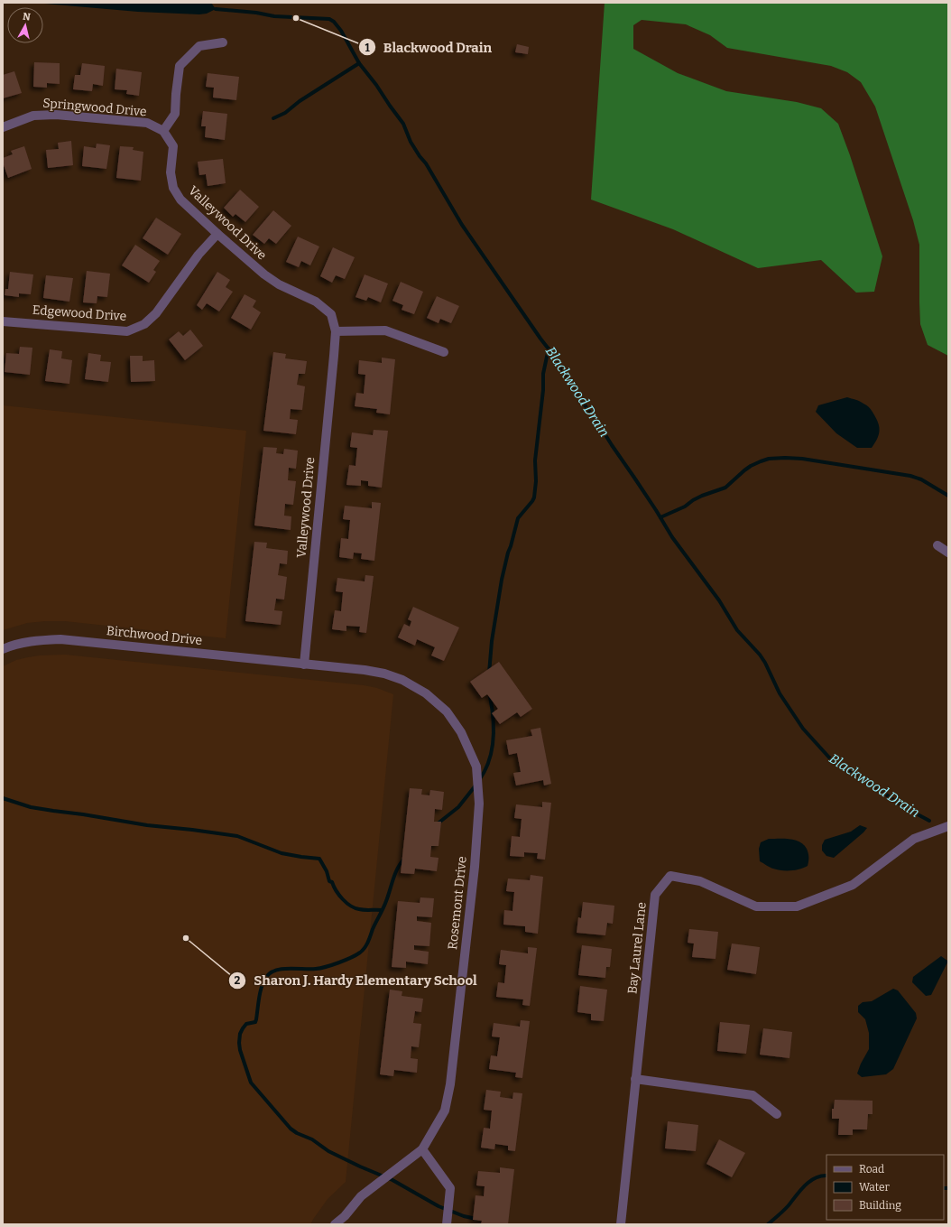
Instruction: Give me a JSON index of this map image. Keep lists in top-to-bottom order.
{
  "streets": {
    "street": [
      "Springwood Drive",
      "Valleywood Drive",
      "Edgewood Drive",
      "Birchwood Drive",
      "Rosemont Drive",
      "Bay Laurel Lane"
    ]
  },
  "crossings": [
    ["Springwood Drive", "Valleywood Drive"],
    ["Valleywood Drive", "Edgewood Drive"],
    ["Valleywood Drive", "Birchwood Drive"],
    ["Valleywood Drive", "Rosemont Drive"],
    ["Birchwood Drive", "Rosemont Drive"]
  ],
  "water": ["Blackwood Drain"],
  "places": ["Blackwood Drain", "Sharon J. Hardy Elementary School"],
  "legend": ["Road", "Water", "Building"],
  "north": "top"
}
